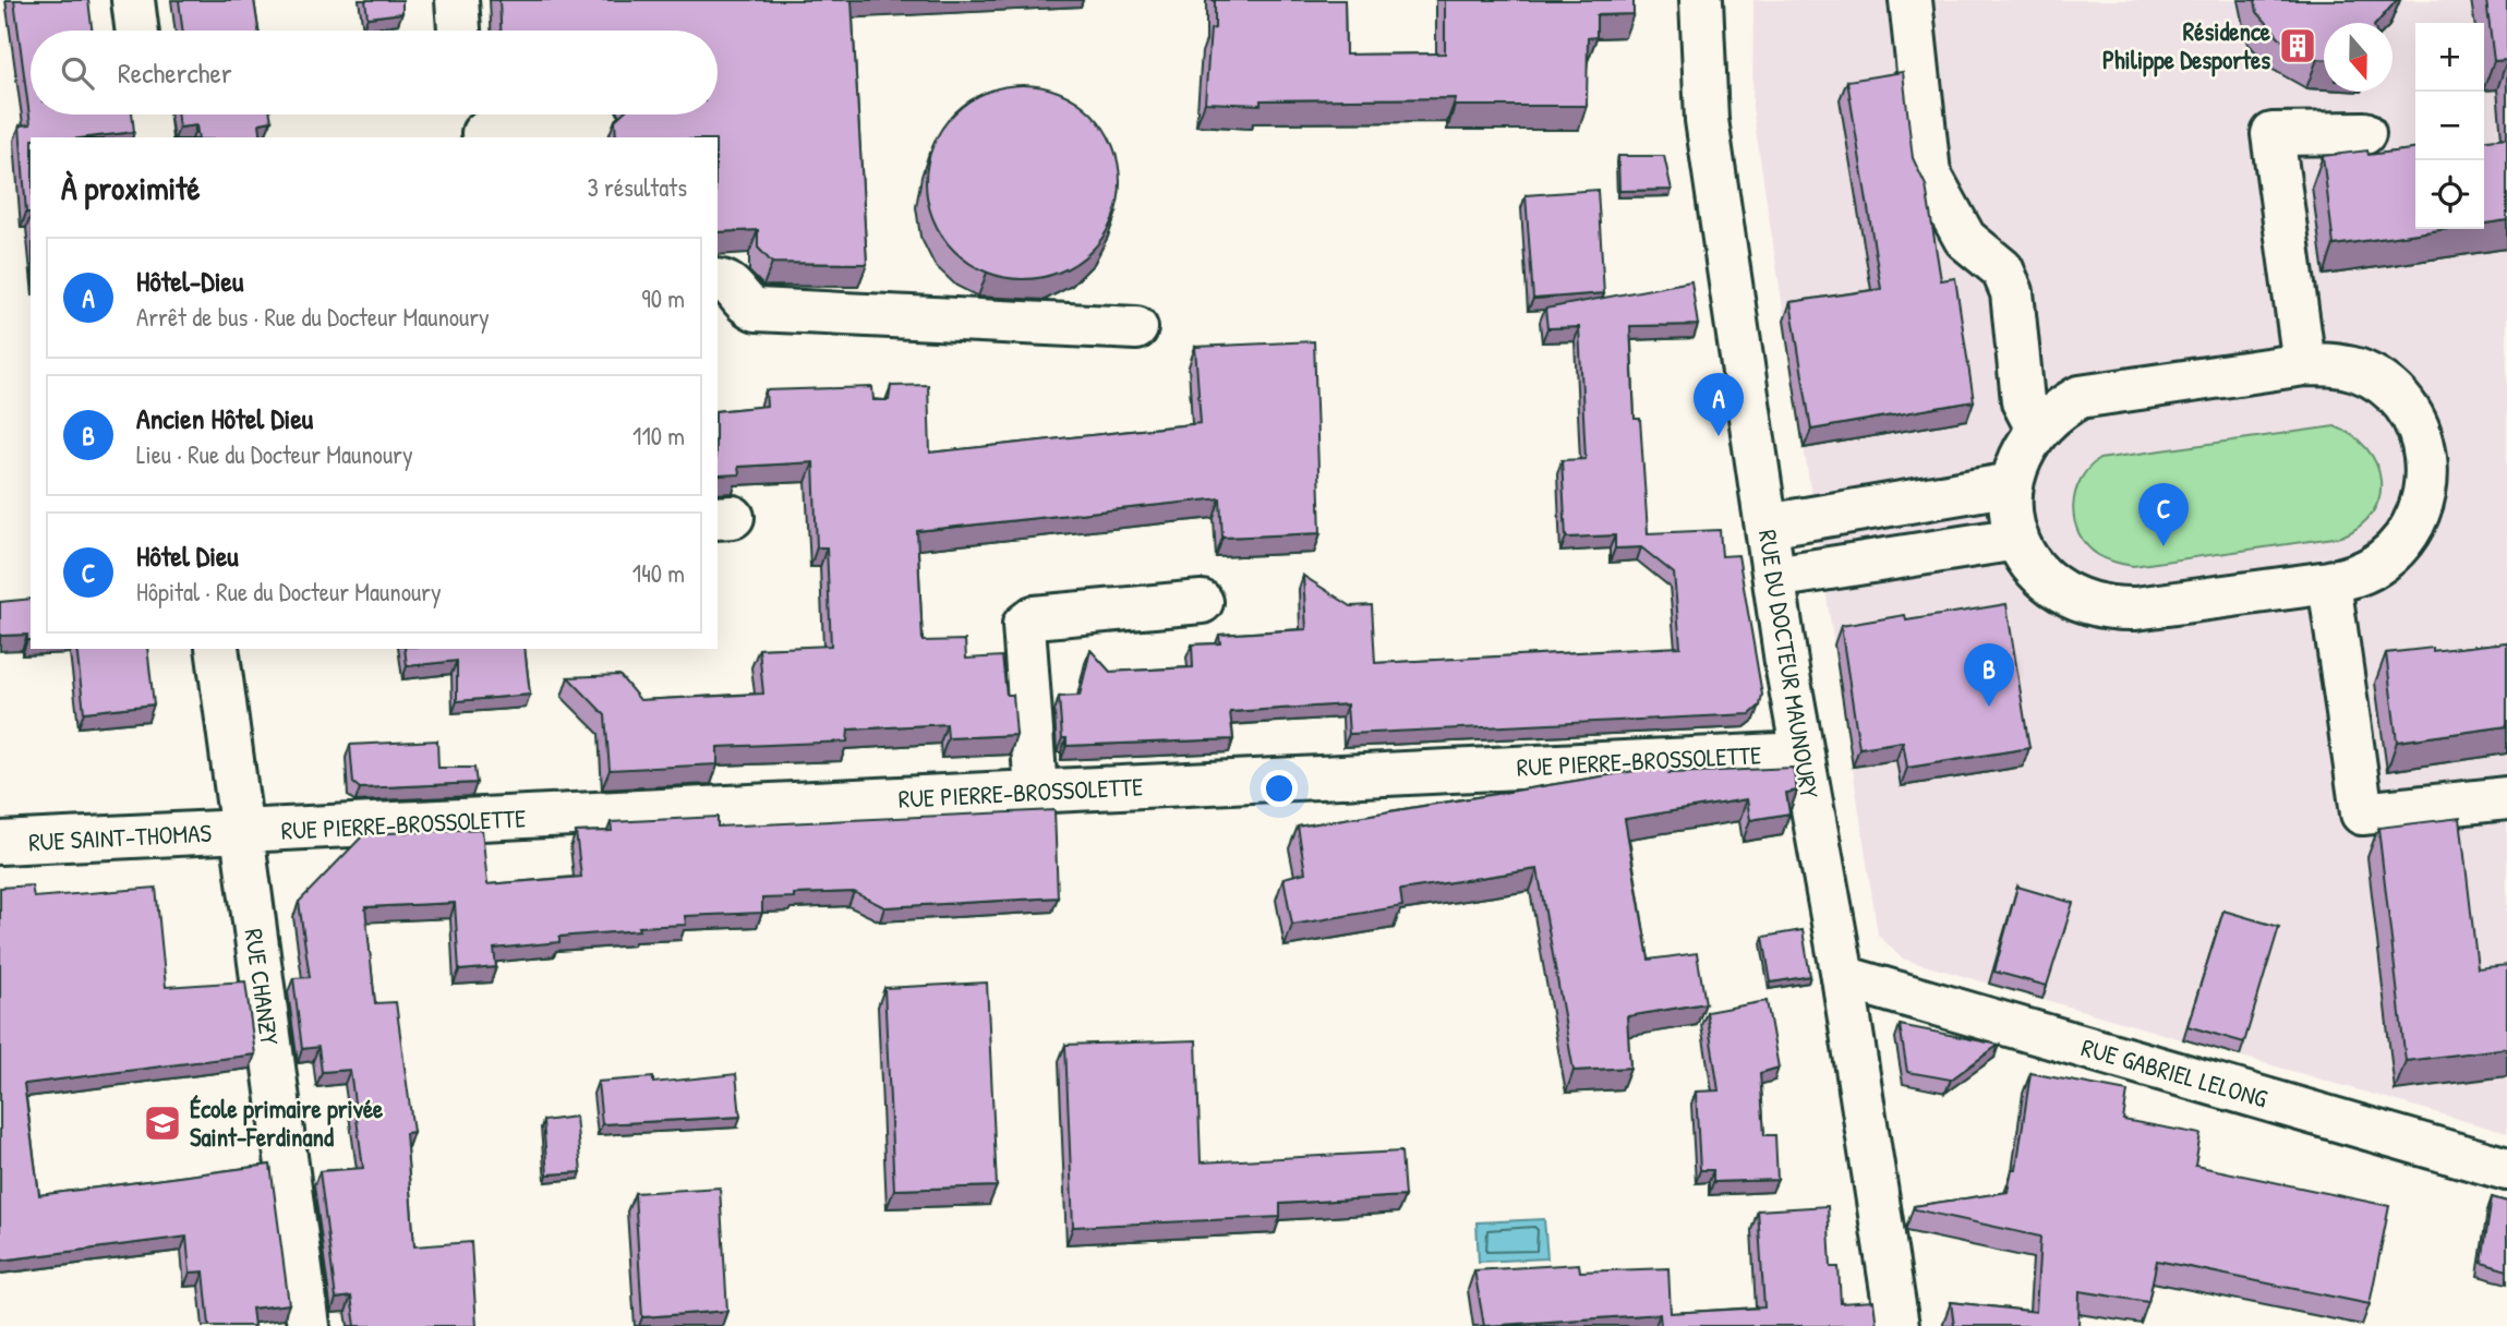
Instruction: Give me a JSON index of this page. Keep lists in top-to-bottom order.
{
  "streets": {
    "street": [
      "RUE DU DOCTEUR MAUNOURY",
      "RUE PIERRE-BROSSOLETTE",
      "RUE SAINT-THOMAS",
      "RUE CHANZY",
      "RUE GABRIEL LELONG"
    ]
  },
  "crossings": [
    ["RUE DU DOCTEUR MAUNOURY", "RUE PIERRE-BROSSOLETTE"],
    ["RUE DU DOCTEUR MAUNOURY", "RUE GABRIEL LELONG"],
    ["RUE PIERRE-BROSSOLETTE", "RUE SAINT-THOMAS"],
    ["RUE PIERRE-BROSSOLETTE", "RUE CHANZY"],
    ["RUE SAINT-THOMAS", "RUE CHANZY"]
  ],
  "places": {
    "building": ["Résidence Philippe Desportes"],
    "school or university": ["École primaire privée Saint-Ferdinand"]
  },
  "north": "bottom",
  "page": {
    "map_buttons": ["+", "−"],
    "search": "Rechercher",
    "heading": ["À proximité", "3 résultats"],
    "list": [
      {
        "mark": "A",
        "name": "Hôtel-Dieu",
        "note": "Arrêt de bus · Rue du Docteur Maunoury",
        "value": "90 m"
      },
      {
        "mark": "B",
        "name": "Ancien Hôtel Dieu",
        "note": "Lieu · Rue du Docteur Maunoury",
        "value": "110 m"
      },
      {
        "mark": "C",
        "name": "Hôtel Dieu",
        "note": "Hôpital · Rue du Docteur Maunoury",
        "value": "140 m"
      }
    ],
    "pins": ["A", "C", "B"]
  }
}
